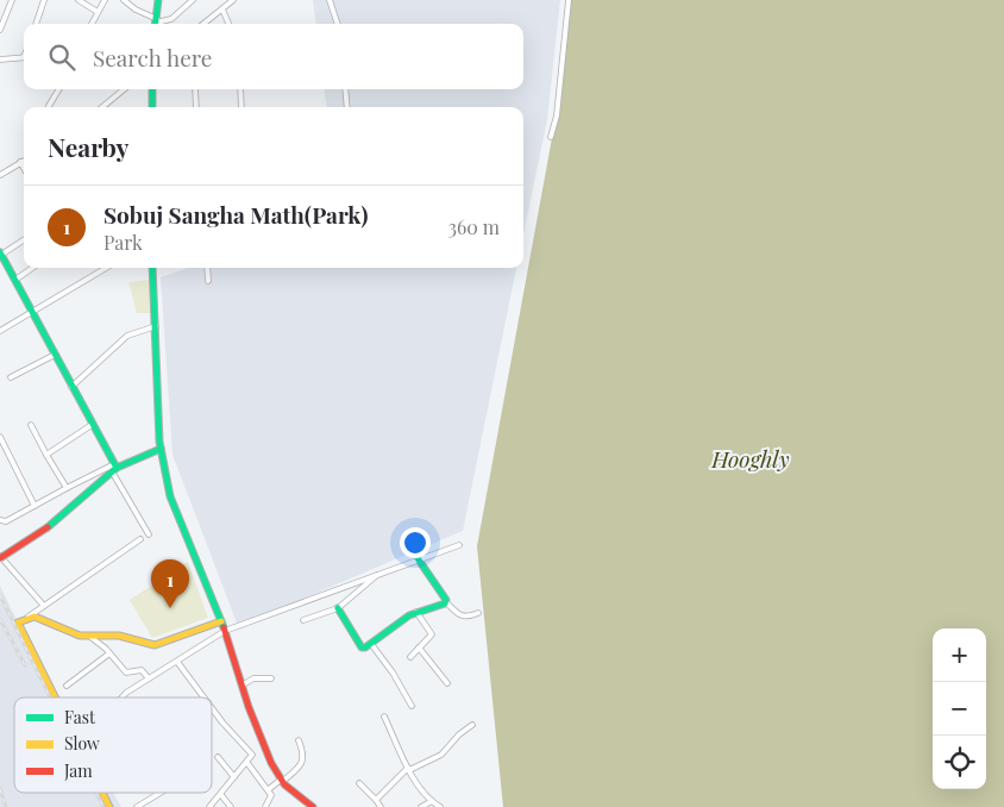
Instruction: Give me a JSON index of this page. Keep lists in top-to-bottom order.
{
  "water": ["Hooghly"],
  "legend": ["Fast", "Slow", "Jam"],
  "page": {
    "search": "Search here",
    "heading": "Nearby",
    "list": [
      {
        "mark": "1",
        "name": "Sobuj Sangha Math(Park)",
        "note": "Park",
        "value": "360 m"
      }
    ],
    "pins": "1",
    "map_buttons": ["+", "−"]
  }
}
